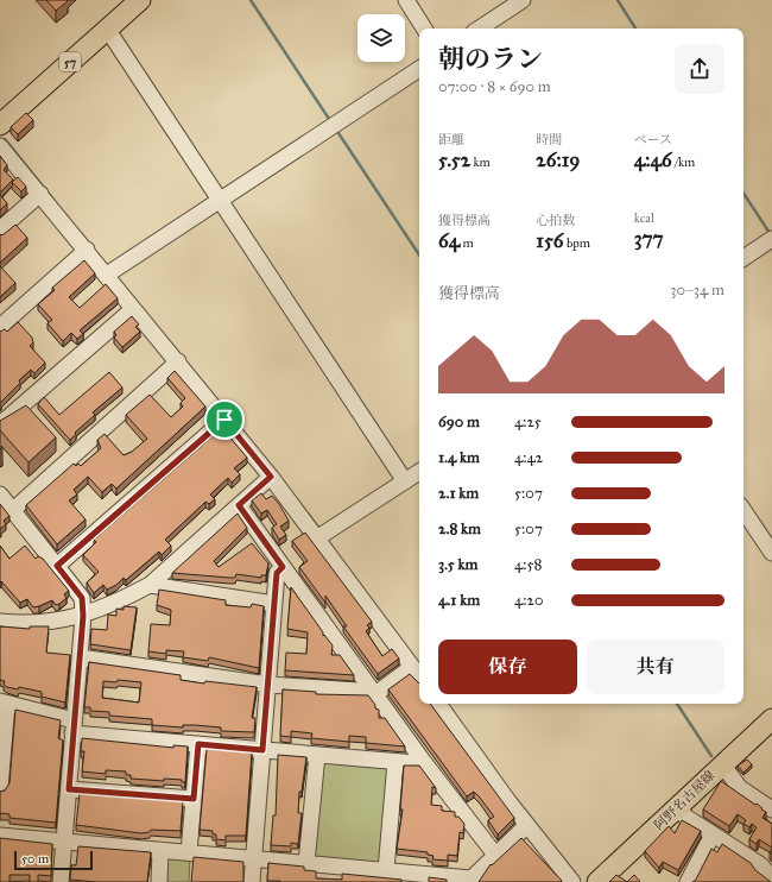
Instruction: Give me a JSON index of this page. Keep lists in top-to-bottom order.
{
  "streets": {
    "main road": ["57", "阿野名古屋線"]
  },
  "scale_bar": "50 m",
  "page": {
    "heading": ["朝のラン", "07:00 · 8 × 690 m"],
    "stats": [
      ["距離", "5.52 km"],
      ["時間", "26:19"],
      ["ペース", "4:46 /km"],
      ["獲得標高", "64 m"],
      ["心拍数", "156 bpm"],
      ["kcal", "377"]
    ],
    "chart": ["獲得標高", "30–34 m"],
    "list": [
      {
        "name": "690 m",
        "note": "4:25"
      },
      {
        "name": "1.4 km",
        "note": "4:42"
      },
      {
        "name": "2.1 km",
        "note": "5:07"
      },
      {
        "name": "2.8 km",
        "note": "5:07"
      },
      {
        "name": "3.5 km",
        "note": "4:58"
      },
      {
        "name": "4.1 km",
        "note": "4:20"
      }
    ],
    "buttons": ["保存", "共有"],
    "scale": "50 m"
  }
}
